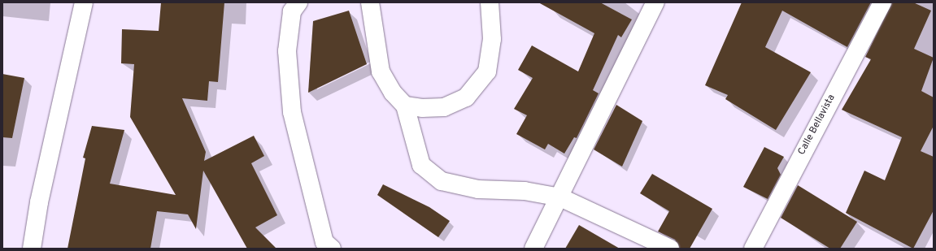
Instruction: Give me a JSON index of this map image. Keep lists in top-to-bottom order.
{
  "streets": {
    "street": ["Calle Bellavista"]
  }
}
